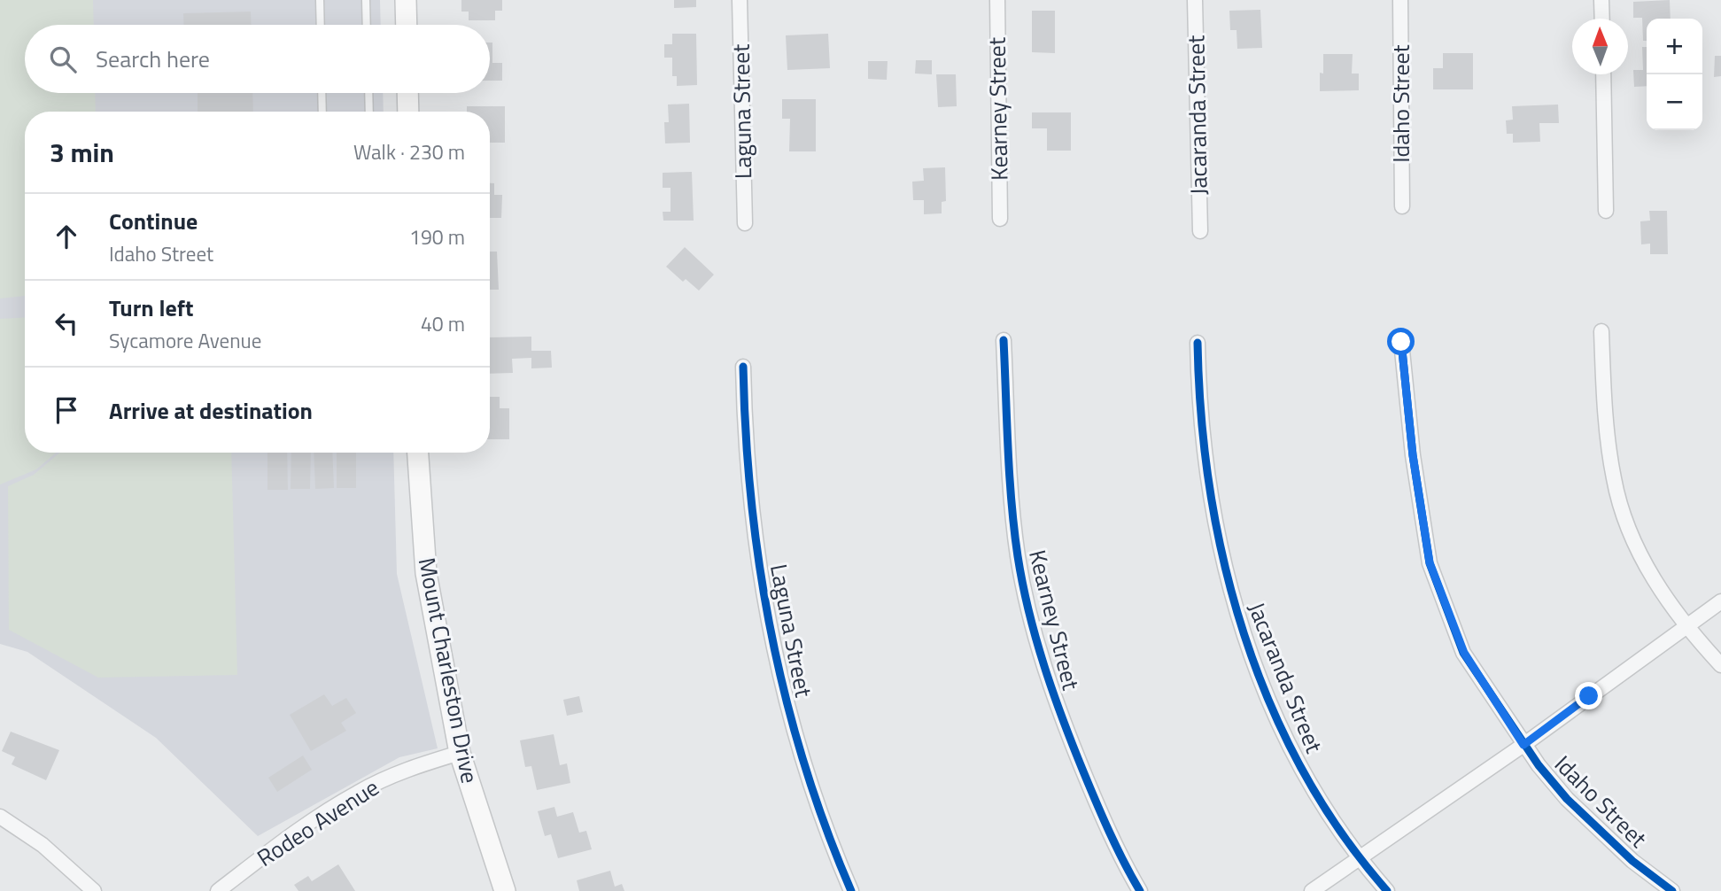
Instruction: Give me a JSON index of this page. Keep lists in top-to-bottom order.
{
  "streets": {
    "street": [
      "Idaho Street",
      "Kearney Street",
      "Laguna Street",
      "Jacaranda Street",
      "Mount Charleston Drive",
      "Rodeo Avenue"
    ]
  },
  "crossings": [
    ["Mount Charleston Drive", "Rodeo Avenue"]
  ],
  "north": "top",
  "page": {
    "map_buttons": ["+", "−"],
    "search": "Search here",
    "heading": ["3 min", "Walk · 230 m"],
    "list": [
      ["Continue", "Idaho Street", "190 m"],
      ["Turn left", "Sycamore Avenue", "40 m"],
      "Arrive at destination"
    ]
  }
}
